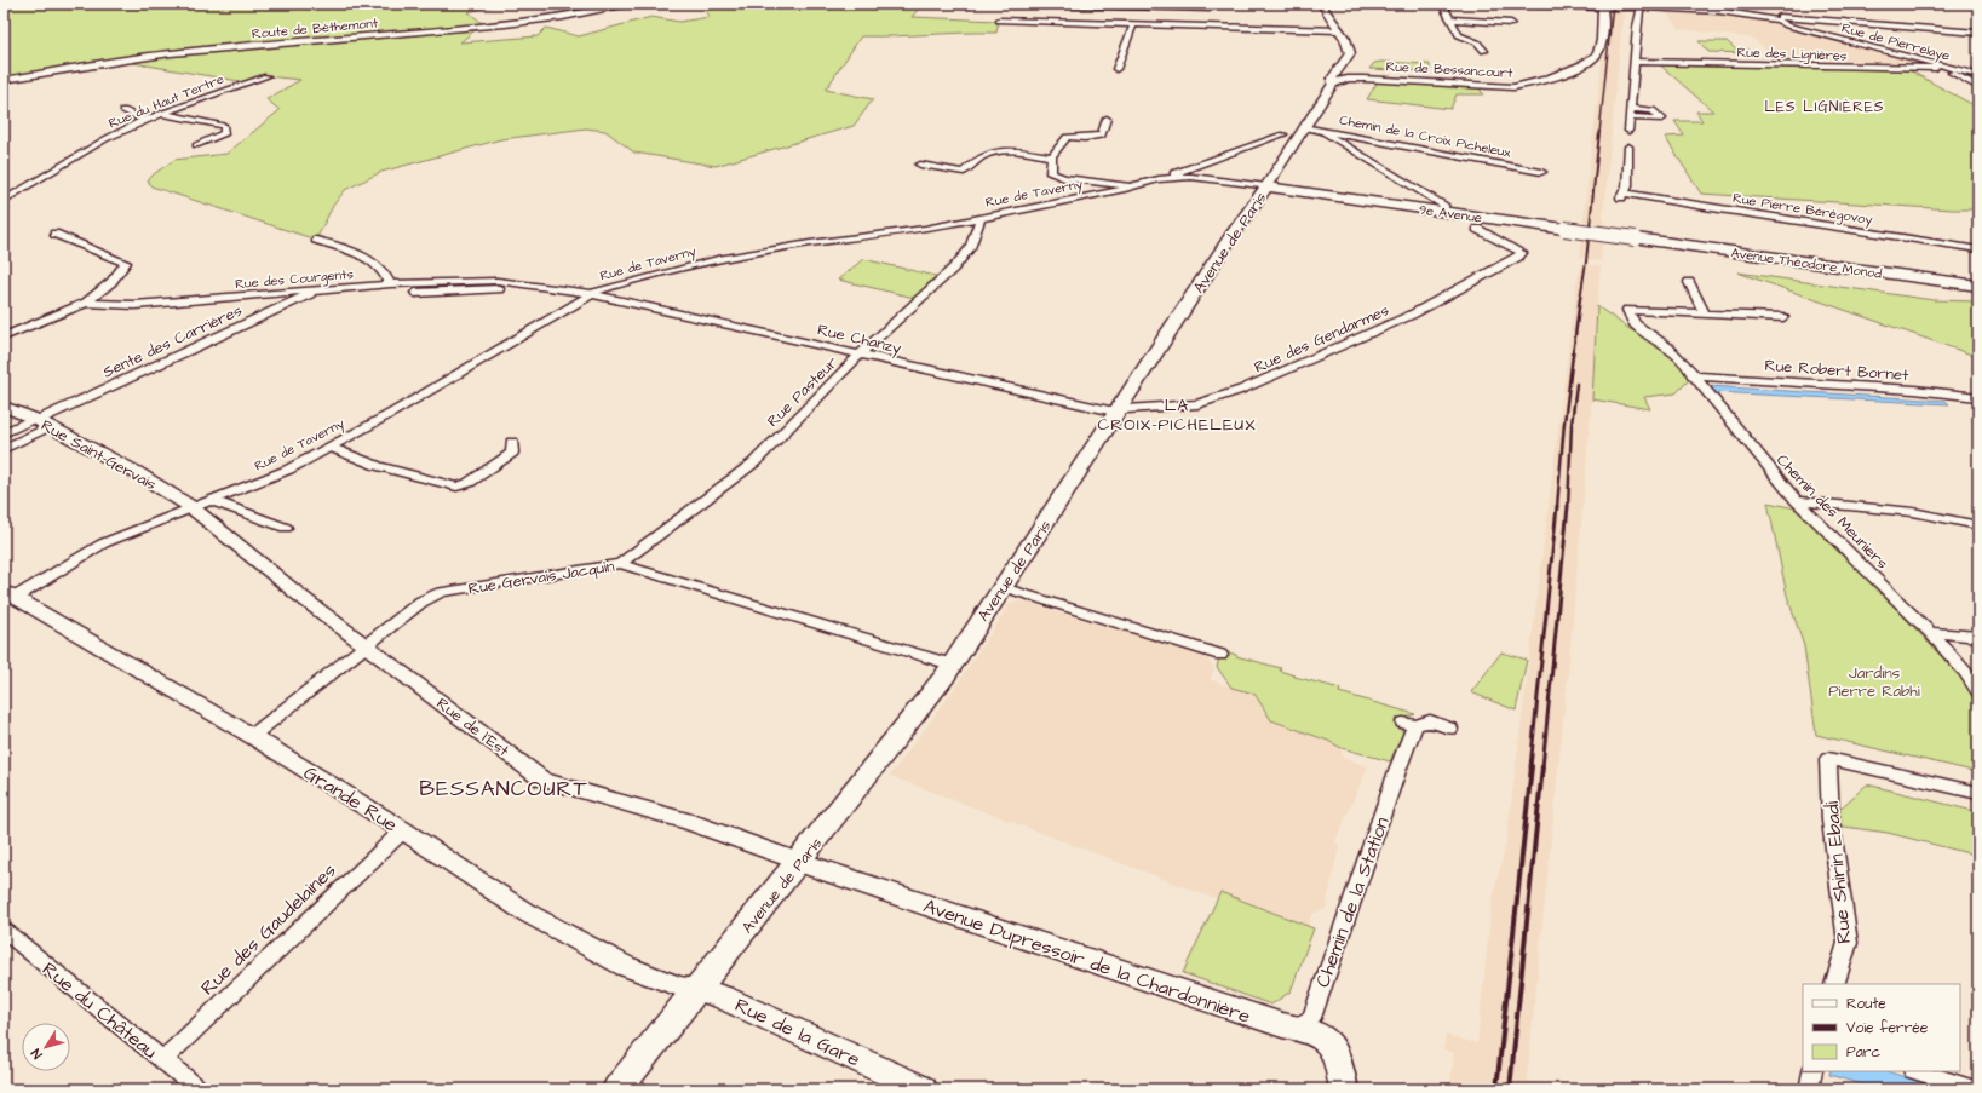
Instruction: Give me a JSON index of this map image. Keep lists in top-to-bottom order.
{
  "streets": {
    "main road": [
      "9e Avenue",
      "Avenue de Paris",
      "Avenue Théodore Monod",
      "Avenue Dupressoir de la Chardonnière",
      "Rue de la Gare"
    ],
    "street": [
      "Route de Béthemont",
      "Rue de Pierrelaye",
      "Rue des Lignières",
      "Rue de Bessancourt",
      "Rue du Haut Tertre",
      "Chemin de la Croix Picheleux",
      "Rue de Taverny",
      "Rue Pierre Bérégovoy",
      "Rue des Courgents",
      "Rue Chanzy",
      "Rue des Gendarmes",
      "Sente des Carrières",
      "Rue Robert Bornet",
      "Rue Pasteur",
      "Rue Saint-Gervais",
      "Chemin des Meuniers",
      "Rue Gervais Jacquin",
      "Rue de l'Est",
      "Grande Rue",
      "Rue Shirin Ebadi",
      "Chemin de la Station",
      "Rue des Gaudelaines",
      "Rue du Château"
    ]
  },
  "crossings": [
    ["Rue de Pierrelaye", "Rue des Lignières"],
    ["Rue de Bessancourt", "Avenue de Paris"],
    ["Chemin de la Croix Picheleux", "Avenue de Paris"],
    ["Rue de Taverny", "9e Avenue"],
    ["Rue de Taverny", "Avenue de Paris"],
    ["Rue de Taverny", "Rue des Courgents"],
    ["Rue de Taverny", "Rue Chanzy"],
    ["Rue de Taverny", "Rue Pasteur"],
    ["Rue de Taverny", "Rue Saint-Gervais"],
    ["Rue de Taverny", "Rue de l'Est"],
    ["Rue de Taverny", "Grande Rue"],
    ["9e Avenue", "Avenue de Paris"],
    ["9e Avenue", "Avenue Théodore Monod"],
    ["Avenue de Paris", "Rue Chanzy"],
    ["Avenue de Paris", "Rue des Gendarmes"],
    ["Avenue de Paris", "Rue Gervais Jacquin"],
    ["Avenue de Paris", "Rue de l'Est"],
    ["Avenue de Paris", "Grande Rue"],
    ["Avenue de Paris", "Avenue Dupressoir de la Chardonnière"],
    ["Avenue de Paris", "Rue de la Gare"],
    ["Rue des Courgents", "Rue Chanzy"],
    ["Rue des Courgents", "Sente des Carrières"],
    ["Rue Chanzy", "Rue des Gendarmes"],
    ["Rue Chanzy", "Rue Pasteur"],
    ["Sente des Carrières", "Rue Saint-Gervais"],
    ["Rue Robert Bornet", "Chemin des Meuniers"],
    ["Rue Pasteur", "Rue Gervais Jacquin"],
    ["Rue Saint-Gervais", "Rue de l'Est"],
    ["Rue Gervais Jacquin", "Rue de l'Est"],
    ["Rue Gervais Jacquin", "Grande Rue"],
    ["Rue de l'Est", "Avenue Dupressoir de la Chardonnière"],
    ["Grande Rue", "Rue des Gaudelaines"],
    ["Grande Rue", "Rue de la Gare"],
    ["Chemin de la Station", "Avenue Dupressoir de la Chardonnière"],
    ["Rue des Gaudelaines", "Rue du Château"]
  ],
  "districts": ["LES LIGNIÈRES", "LA CROIX-PICHELEUX", "BESSANCOURT"],
  "parks": ["Jardins Pierre Rabhi"],
  "legend": ["Route", "Voie ferrée", "Parc"],
  "north": "bottom left"
}
